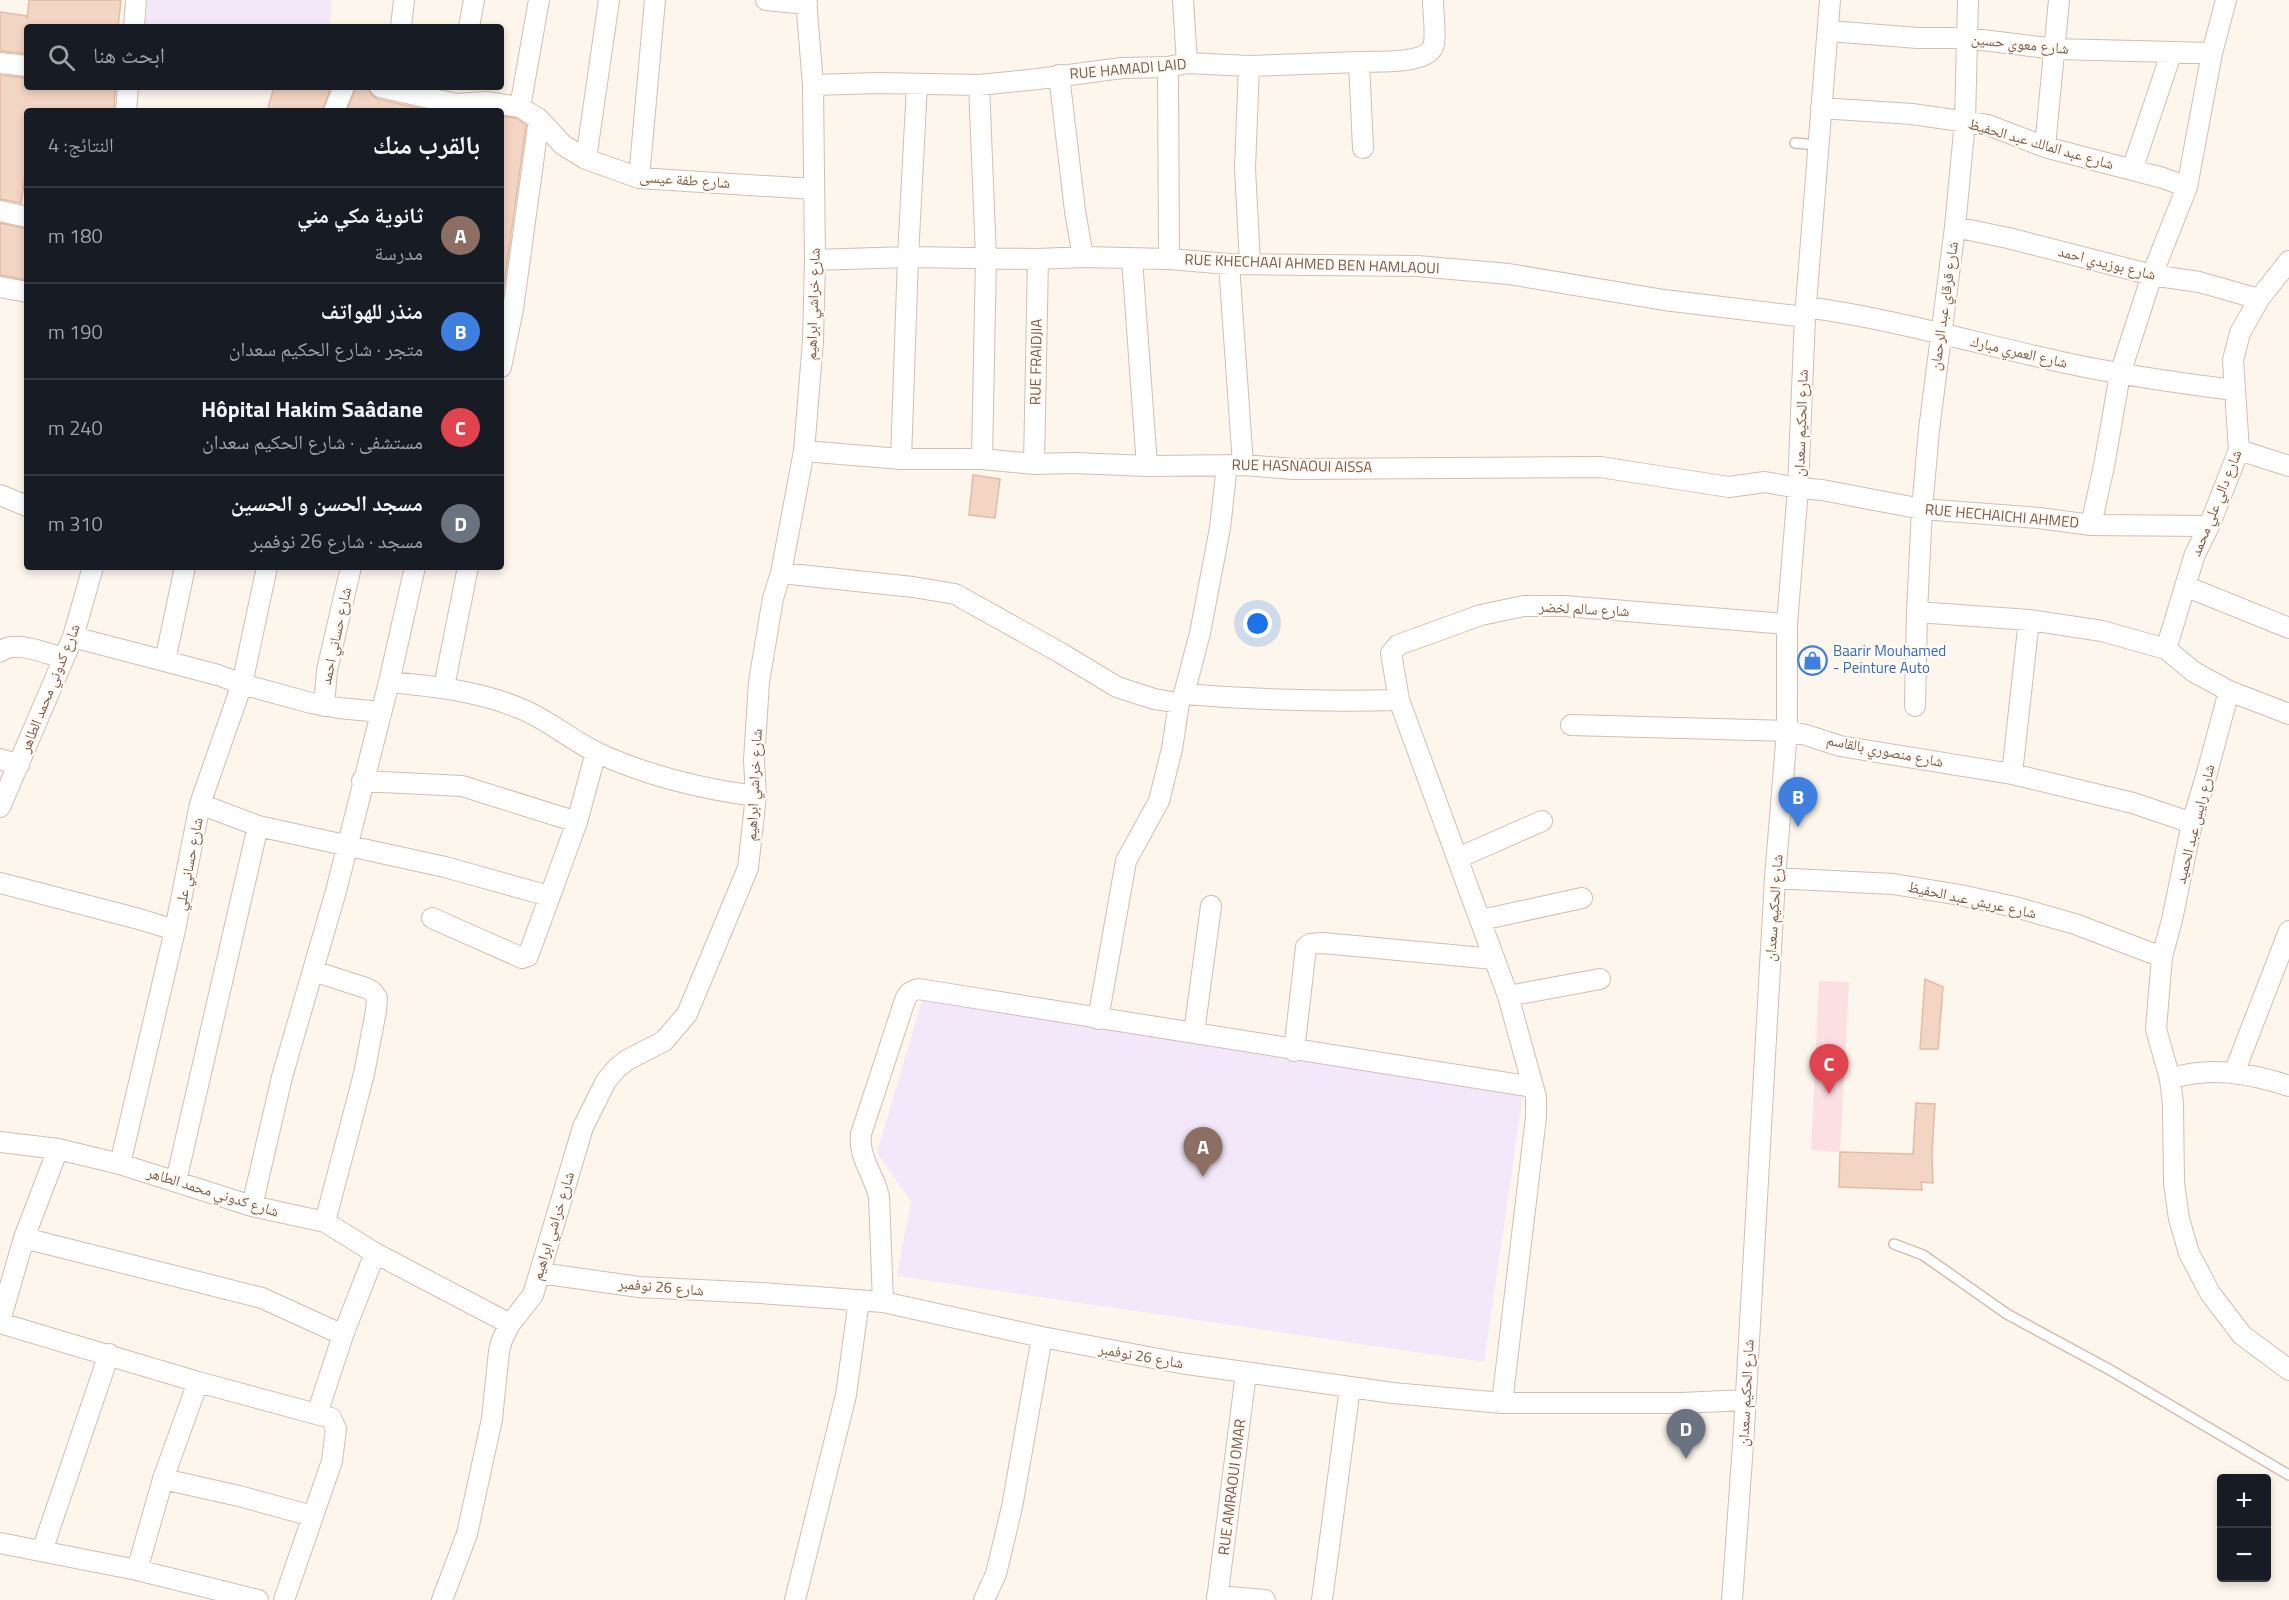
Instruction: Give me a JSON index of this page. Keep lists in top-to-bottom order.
{
  "streets": {
    "street": [
      "شارع معوي حسين",
      "RUE HAMADI LAID",
      "شارع عبد المالك عبد الحفيظ",
      "شارع طفة عيسى",
      "شارع بوزيدي احمد",
      "RUE KHECHAAI AHMED BEN HAMLAOUI",
      "شارع خراشي ابراهيم",
      "شارع قرقاي عبد الرحمان",
      "شارع العمري مبارك",
      "RUE FRAIDJIA",
      "شارع الحكيم سعدان",
      "RUE HASNAOUI AISSA",
      "شارع دالي علي محمد",
      "RUE HECHAICHI AHMED",
      "شارع سالم لخضر",
      "شارع حساني احمد",
      "شارع كدوني محمد الطاهر",
      "شارع منصوري بالقاسم",
      "شارع رايس عبد الحميد",
      "شارع حساني علي",
      "شارع عريش عبد الحفيظ",
      "شارع 26 نوفمبر",
      "RUE AMRAOUI OMAR"
    ]
  },
  "crossings": [
    ["شارع معوي حسين", "شارع قرقاي عبد الرحمان"],
    ["شارع معوي حسين", "شارع الحكيم سعدان"],
    ["RUE HAMADI LAID", "شارع خراشي ابراهيم"],
    ["شارع عبد المالك عبد الحفيظ", "شارع قرقاي عبد الرحمان"],
    ["شارع عبد المالك عبد الحفيظ", "شارع الحكيم سعدان"],
    ["شارع طفة عيسى", "شارع خراشي ابراهيم"],
    ["شارع بوزيدي احمد", "شارع قرقاي عبد الرحمان"],
    ["شارع بوزيدي احمد", "شارع دالي علي محمد"],
    ["RUE KHECHAAI AHMED BEN HAMLAOUI", "شارع خراشي ابراهيم"],
    ["RUE KHECHAAI AHMED BEN HAMLAOUI", "شارع العمري مبارك"],
    ["RUE KHECHAAI AHMED BEN HAMLAOUI", "RUE FRAIDJIA"],
    ["RUE KHECHAAI AHMED BEN HAMLAOUI", "شارع الحكيم سعدان"],
    ["شارع خراشي ابراهيم", "RUE HASNAOUI AISSA"],
    ["شارع خراشي ابراهيم", "شارع كدوني محمد الطاهر"],
    ["شارع خراشي ابراهيم", "شارع 26 نوفمبر"],
    ["شارع قرقاي عبد الرحمان", "شارع العمري مبارك"],
    ["شارع قرقاي عبد الرحمان", "RUE HECHAICHI AHMED"],
    ["شارع العمري مبارك", "شارع الحكيم سعدان"],
    ["شارع العمري مبارك", "شارع دالي علي محمد"],
    ["RUE FRAIDJIA", "RUE HASNAOUI AISSA"],
    ["شارع الحكيم سعدان", "RUE HASNAOUI AISSA"],
    ["شارع الحكيم سعدان", "RUE HECHAICHI AHMED"],
    ["شارع الحكيم سعدان", "شارع سالم لخضر"],
    ["شارع الحكيم سعدان", "شارع منصوري بالقاسم"],
    ["شارع الحكيم سعدان", "شارع عريش عبد الحفيظ"],
    ["شارع الحكيم سعدان", "شارع 26 نوفمبر"],
    ["RUE HASNAOUI AISSA", "RUE HECHAICHI AHMED"],
    ["شارع دالي علي محمد", "RUE HECHAICHI AHMED"],
    ["شارع كدوني محمد الطاهر", "شارع حساني علي"],
    ["شارع منصوري بالقاسم", "شارع رايس عبد الحميد"],
    ["شارع رايس عبد الحميد", "شارع عريش عبد الحفيظ"],
    ["شارع 26 نوفمبر", "RUE AMRAOUI OMAR"]
  ],
  "places": {
    "shop": ["Baarir Mouhamed - Peinture Auto"]
  },
  "page": {
    "search": "ابحث هنا",
    "heading": ["بالقرب منك", "النتائج: 4"],
    "list": [
      {
        "mark": "A",
        "name": "ثانوية مكي مني",
        "note": "مدرسة",
        "value": "180 m"
      },
      {
        "mark": "B",
        "name": "منذر للهواتف",
        "note": "متجر · شارع الحكيم سعدان",
        "value": "190 m"
      },
      {
        "mark": "C",
        "name": "Hôpital Hakim Saâdane",
        "note": "مستشفى · شارع الحكيم سعدان",
        "value": "240 m"
      },
      {
        "mark": "D",
        "name": "مسجد الحسن و الحسين",
        "note": "مسجد · شارع 26 نوفمبر",
        "value": "310 m"
      }
    ],
    "pins": [
      "B",
      "C",
      "A",
      "D"
    ],
    "map_buttons": ["+", "−"]
  }
}
